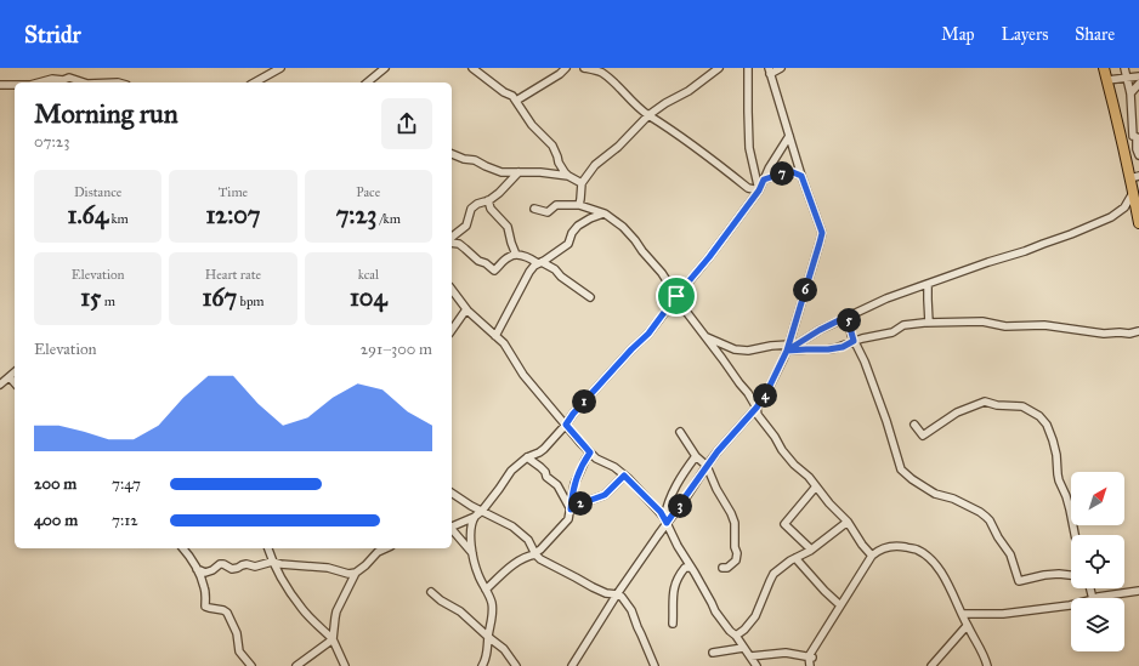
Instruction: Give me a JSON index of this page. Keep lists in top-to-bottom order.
{
  "north": "top right",
  "page": {
    "header": "Stridr",
    "nav": ["Map", "Layers", "Share"],
    "heading": ["Morning run", "07:23"],
    "pins": [
      "7",
      "6",
      "5",
      "4",
      "1",
      "2",
      "3"
    ],
    "stats": [
      ["Distance", "1.64 km"],
      ["Time", "12:07"],
      ["Pace", "7:23 /km"],
      ["Elevation", "15 m"],
      ["Heart rate", "167 bpm"],
      ["kcal", "104"]
    ],
    "chart": ["Elevation", "291–300 m"],
    "list": [
      {
        "name": "200 m",
        "note": "7:47"
      },
      {
        "name": "400 m",
        "note": "7:12"
      }
    ]
  }
}
